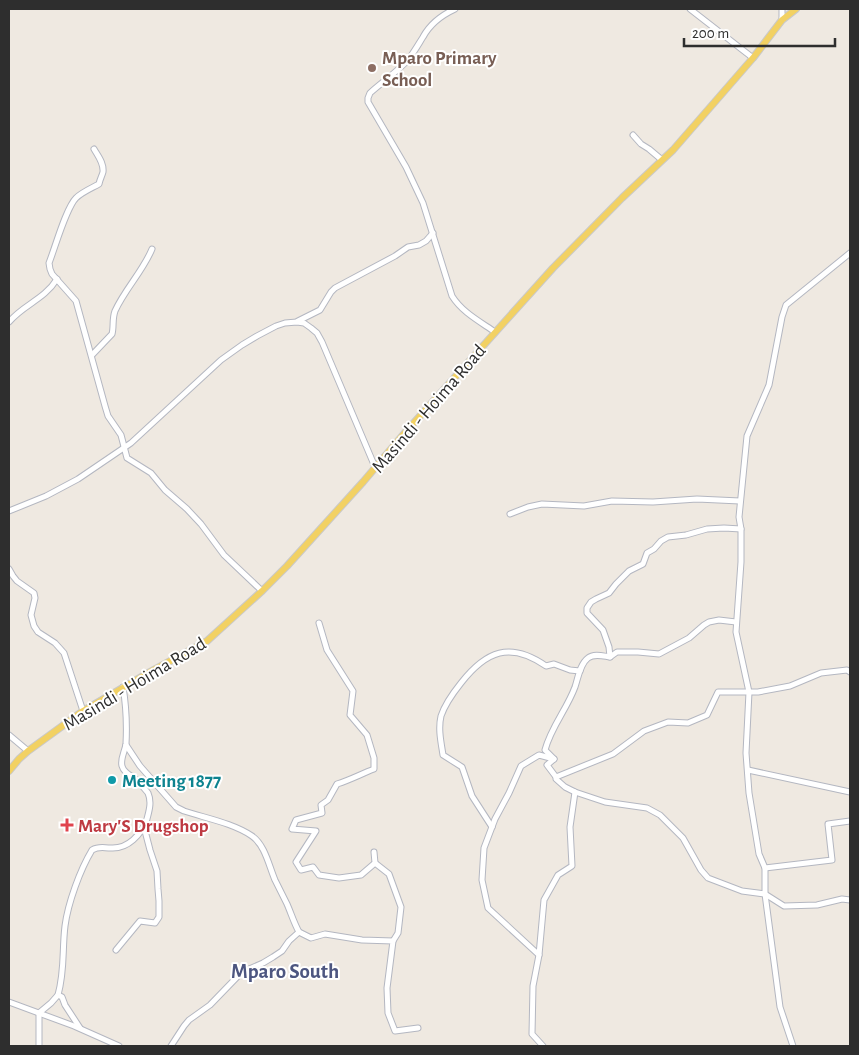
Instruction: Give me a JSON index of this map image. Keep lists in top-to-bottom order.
{
  "streets": {
    "main road": ["Masindi - Hoima Road"]
  },
  "districts": ["Mparo South"],
  "places": {
    "other": ["Mparo Primary School", "Meeting 1877"],
    "health": ["Mary'S Drugshop"]
  },
  "scale_bar": "200 m"
}
